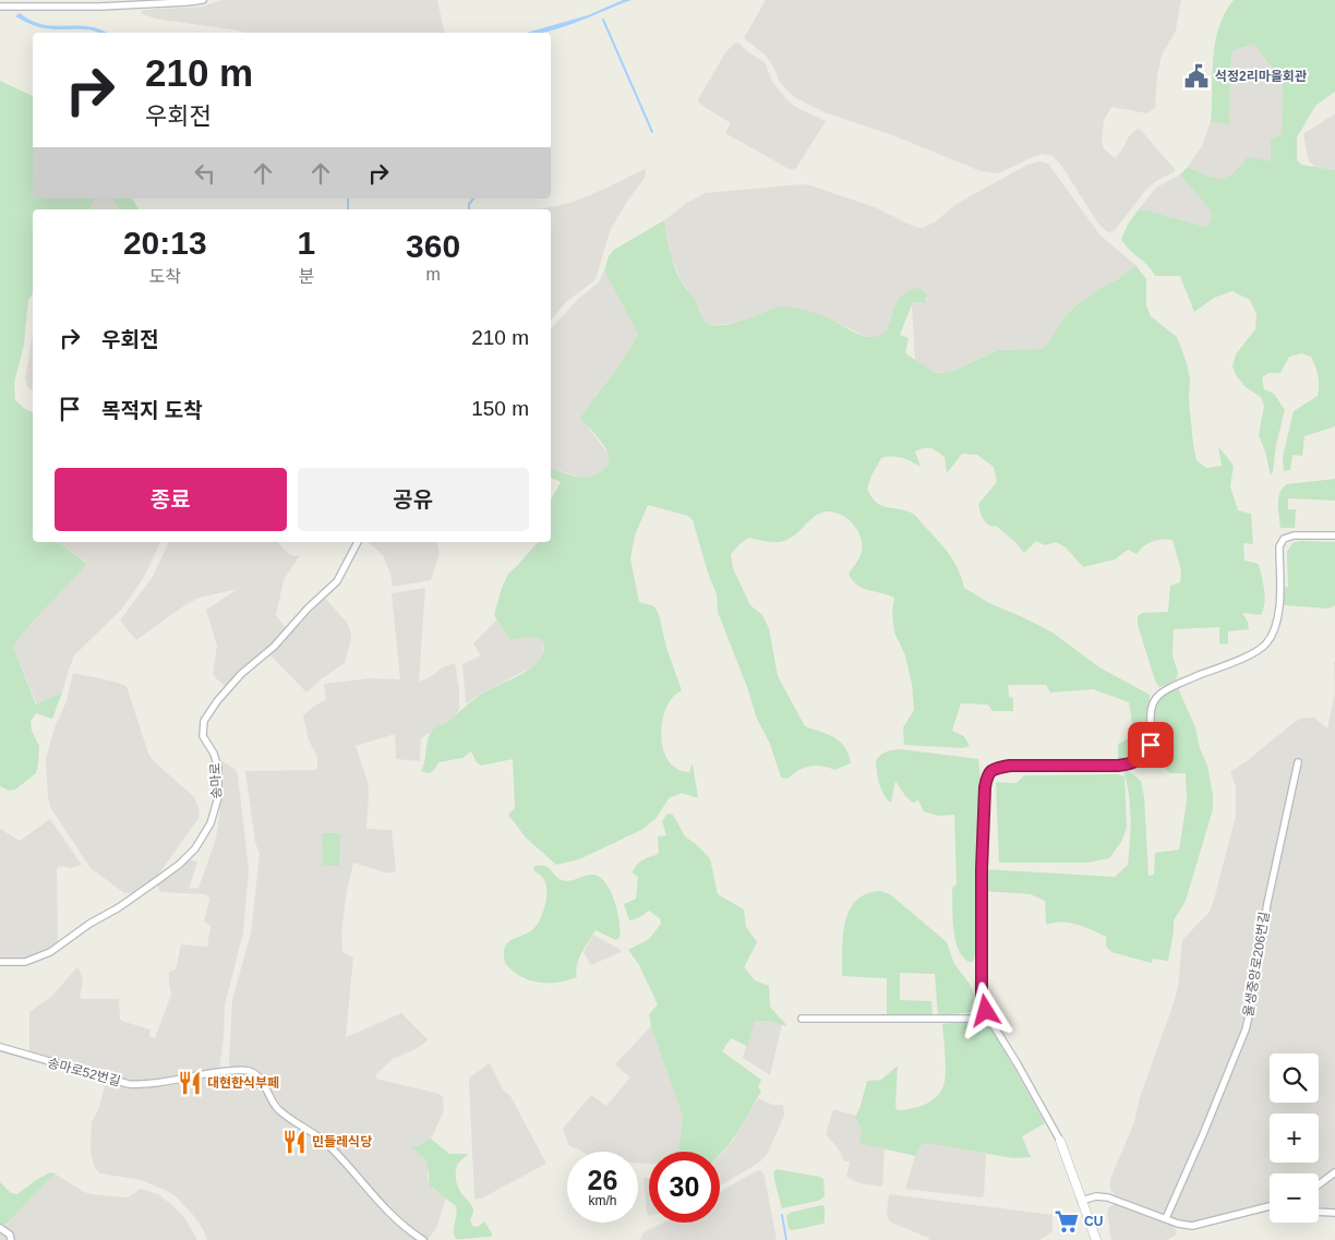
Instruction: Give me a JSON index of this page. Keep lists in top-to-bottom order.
{
  "streets": {
    "street": ["송마로", "율생중앙로206번길", "송마로52번길"]
  },
  "places": {
    "public building": ["석정2리마을회관"],
    "restaurant": ["대현한식부페", "민들레식당"],
    "supermarket": ["CU"]
  },
  "page": {
    "turn": ["210 m", "우회전"],
    "eta": [
      "20:13",
      "도착",
      "1",
      "분",
      "360",
      "m"
    ],
    "list": [
      {
        "name": "우회전",
        "value": "210 m"
      },
      {
        "name": "목적지 도착",
        "value": "150 m"
      }
    ],
    "buttons": ["종료", "공유"],
    "map_buttons": ["+", "−"],
    "speed": "26 km/h",
    "limit": "30"
  }
}
